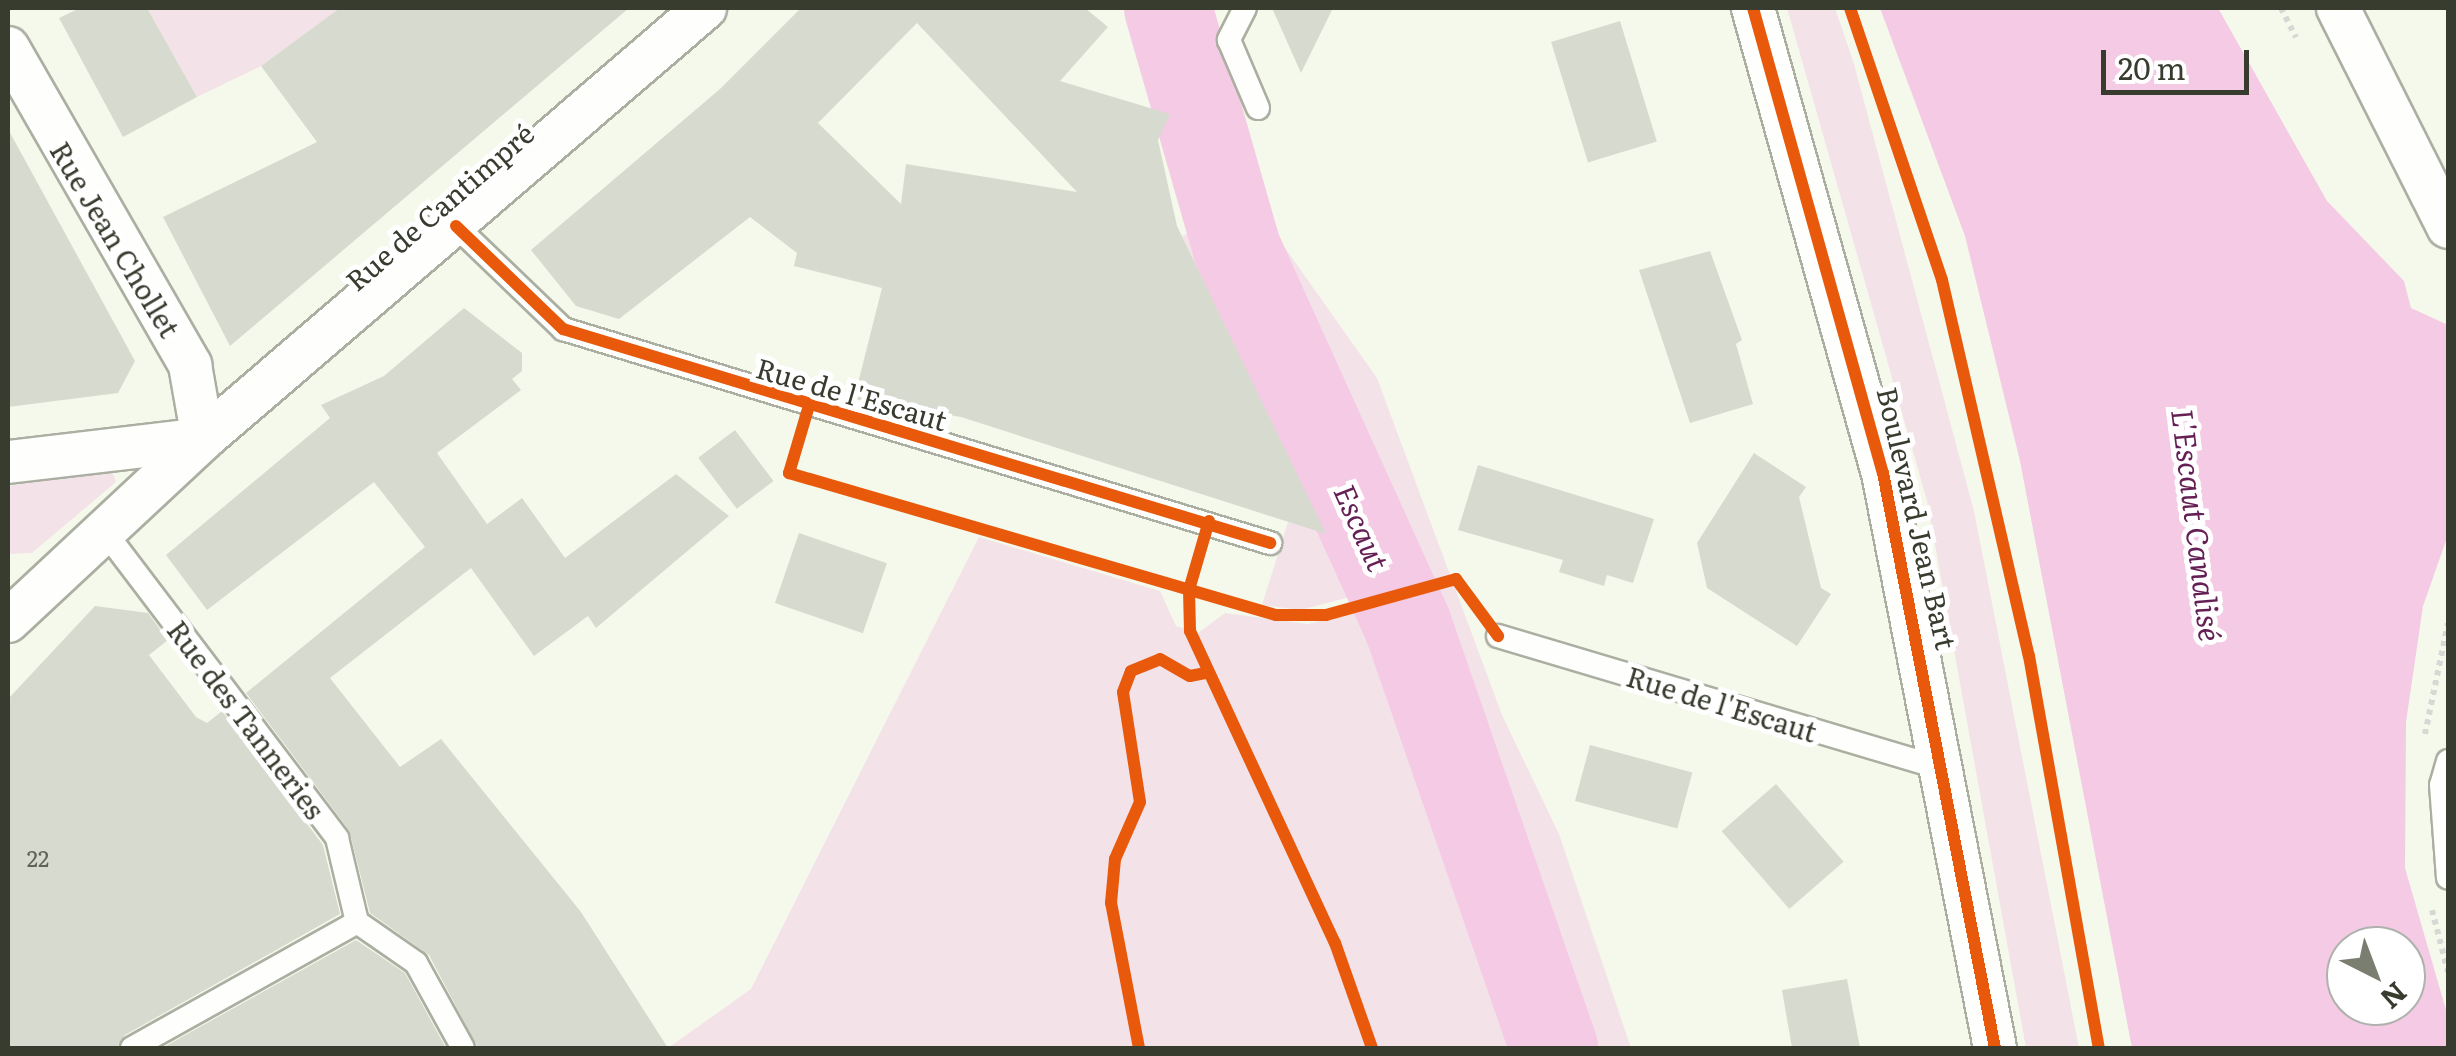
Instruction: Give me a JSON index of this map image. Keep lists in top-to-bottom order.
{
  "streets": {
    "street": ["Rue de Cantimpré", "Rue Jean Chollet", "Boulevard Jean Bart"],
    "lane": ["Rue de l'Escaut", "Rue des Tanneries"]
  },
  "crossings": [
    ["Rue de Cantimpré", "Rue Jean Chollet"],
    ["Rue de Cantimpré", "Rue de l'Escaut"],
    ["Rue de Cantimpré", "Rue des Tanneries"],
    ["Rue de l'Escaut", "Boulevard Jean Bart"]
  ],
  "water": ["L'Escaut Canalisé", "Escaut"],
  "house_numbers": ["22"],
  "scale_bar": "20 m",
  "north": "bottom right"
}
